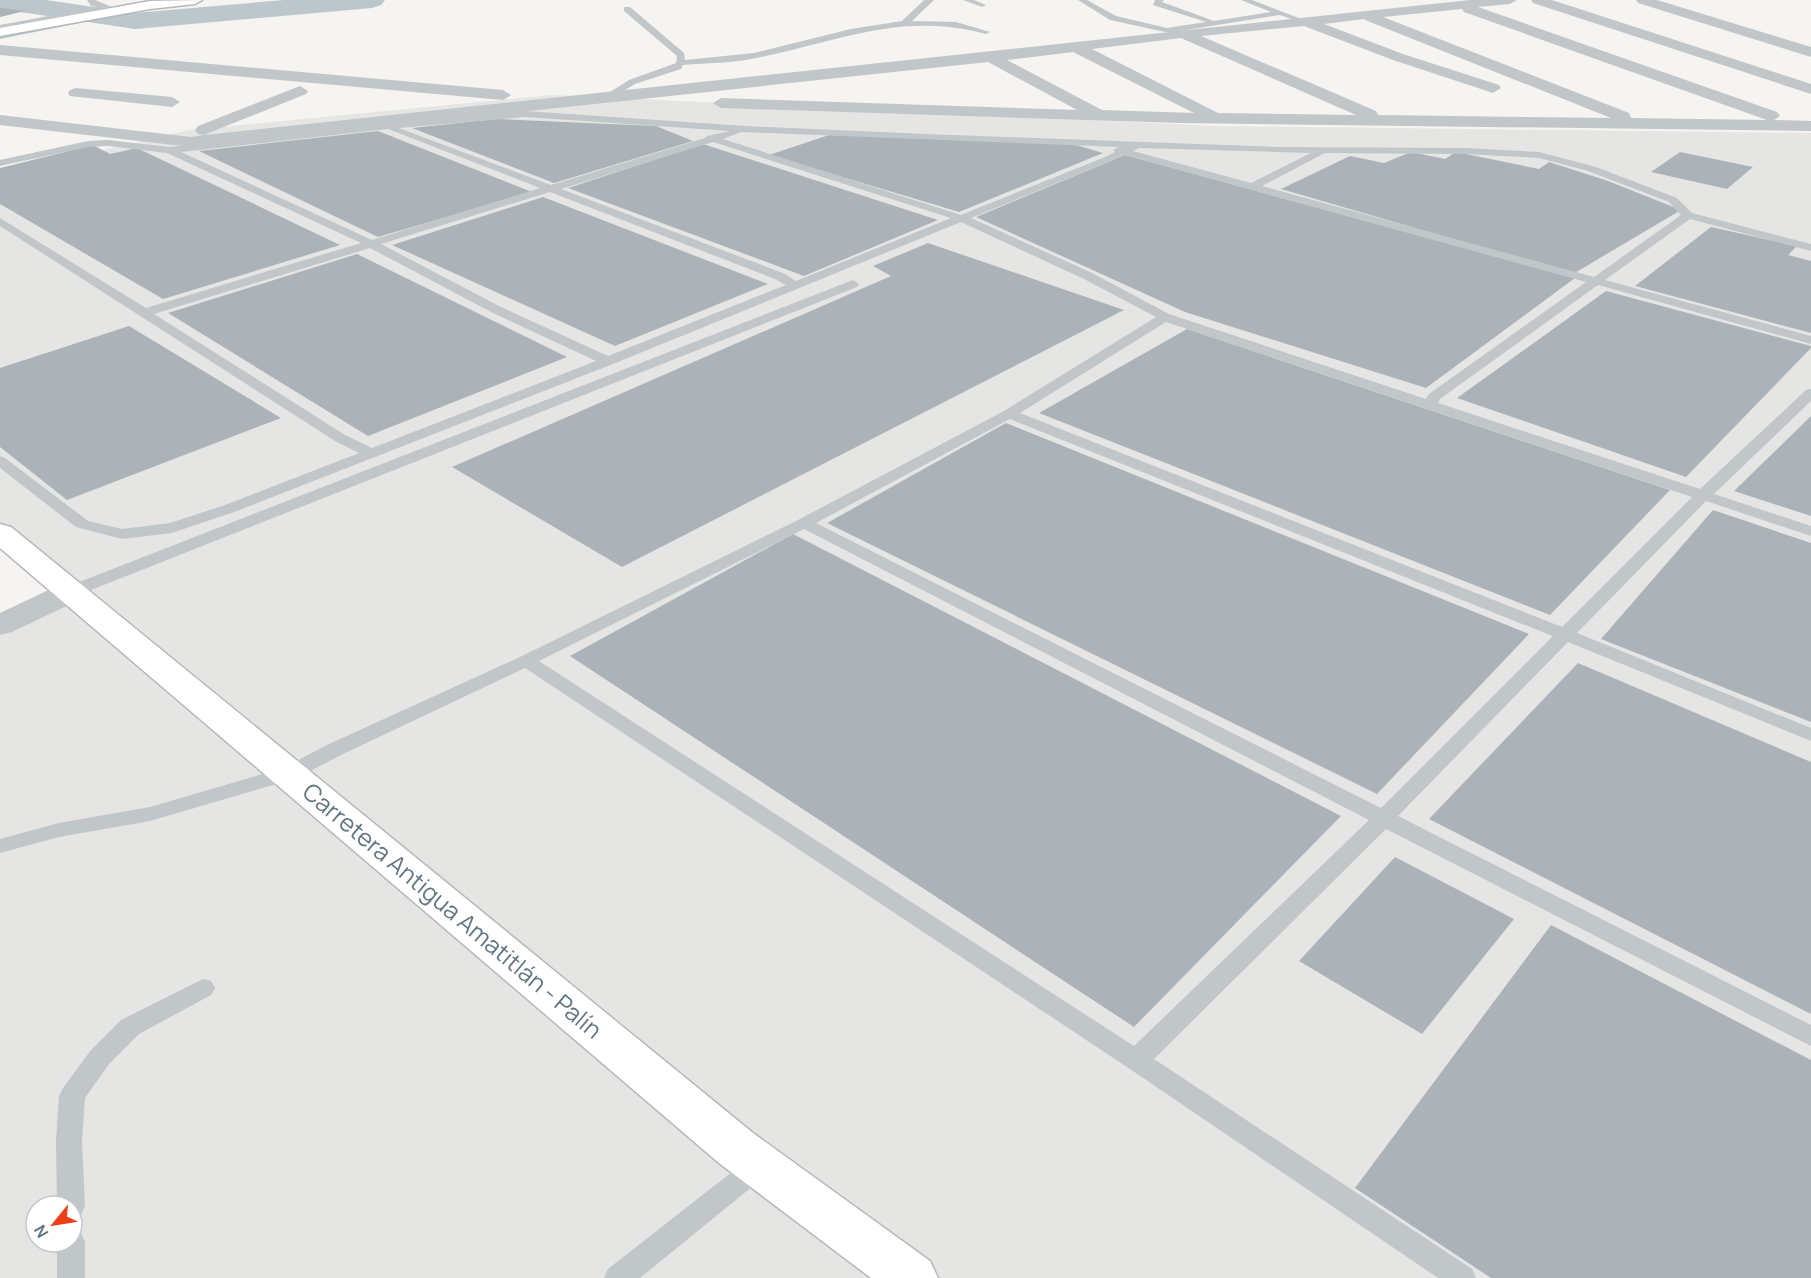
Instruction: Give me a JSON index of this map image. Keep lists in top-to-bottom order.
{
  "streets": {
    "main road": ["Carretera Antigua Amatitlán - Palín"]
  },
  "north": "bottom left"
}
